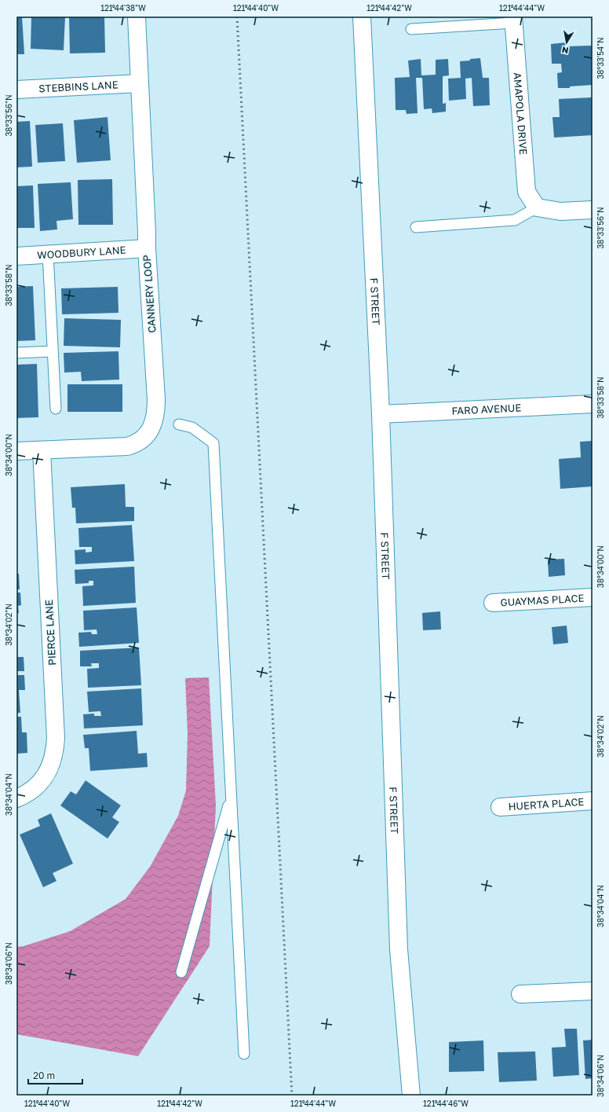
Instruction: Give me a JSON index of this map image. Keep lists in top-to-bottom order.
{
  "streets": {
    "street": [
      "STEBBINS LANE",
      "AMAPOLA DRIVE",
      "WOODBURY LANE",
      "CANNERY LOOP",
      "F STREET",
      "FARO AVENUE",
      "GUAYMAS PLACE",
      "PIERCE LANE",
      "HUERTA PLACE"
    ]
  },
  "crossings": [
    ["STEBBINS LANE", "CANNERY LOOP"],
    ["WOODBURY LANE", "CANNERY LOOP"],
    ["CANNERY LOOP", "PIERCE LANE"],
    ["F STREET", "FARO AVENUE"]
  ],
  "scale_bar": "20 m",
  "north": "bottom",
  "coordinates": [
    "121°44'38\"W",
    "121°44'40\"W",
    "121°44'42\"W",
    "121°44'44\"W",
    "38°33'54\"N",
    "38°33'56\"N",
    "38°33'58\"N",
    "38°34'00\"N",
    "38°34'02\"N",
    "38°34'04\"N",
    "38°34'06\"N",
    "121°44'46\"W"
  ]
}
